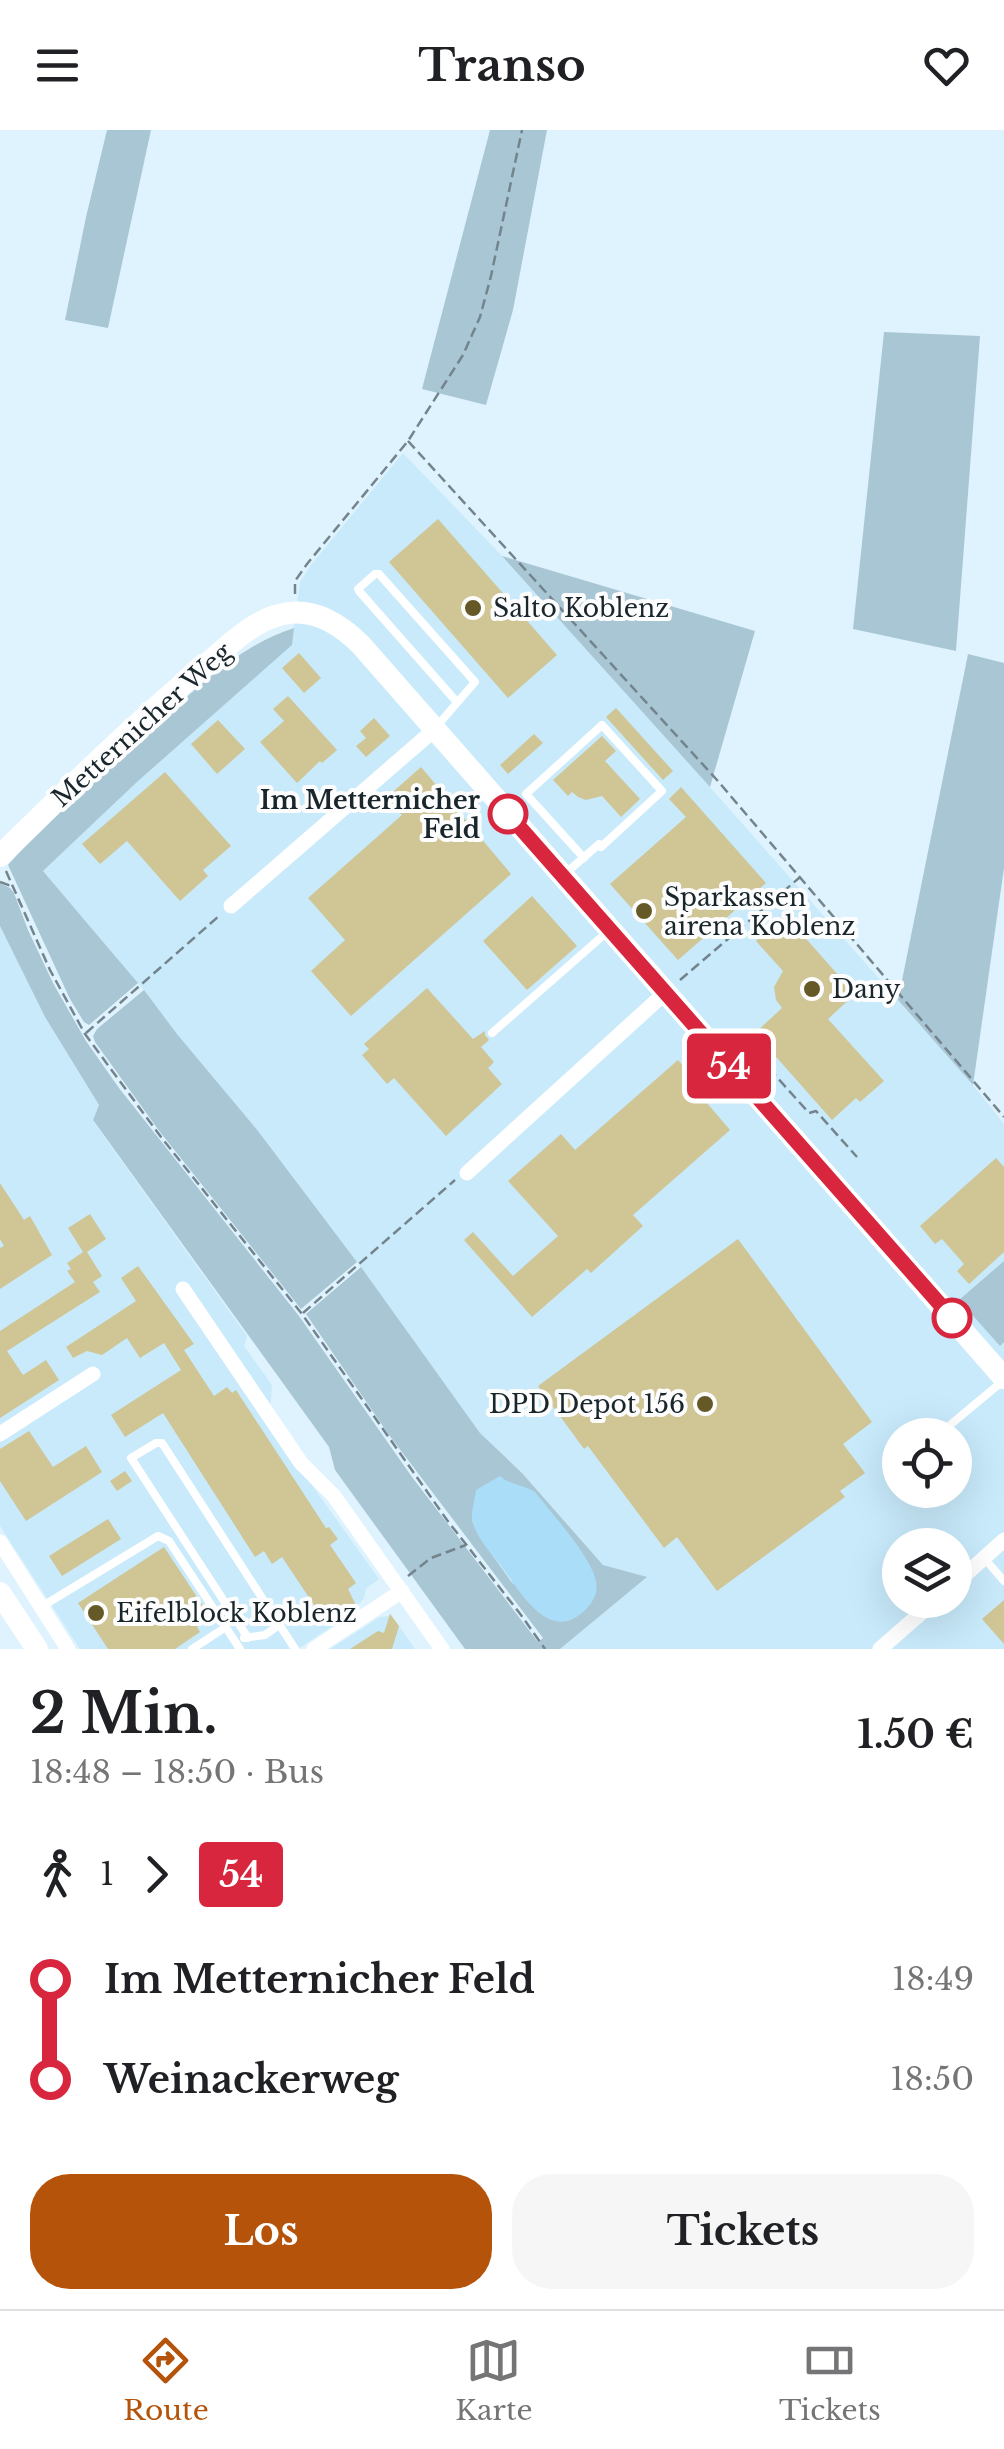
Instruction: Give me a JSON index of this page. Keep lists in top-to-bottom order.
{
  "streets": {
    "street": ["Metternicher Weg"]
  },
  "places": [
    "Salto Koblenz",
    "Im Metternicher Feld",
    "Sparkassen airena Koblenz",
    "Dany",
    "DPD Depot 156",
    "Eifelblock Koblenz"
  ],
  "lines": ["bus line 54"],
  "page": {
    "header": "Transo",
    "on_map": "54",
    "heading": ["2 Min.", "18:48 – 18:50 · Bus", "1.50 €"],
    "legs": ["1", "54"],
    "list": [
      {
        "name": "Im Metternicher Feld",
        "value": "18:49"
      },
      {
        "name": "Weinackerweg",
        "value": "18:50"
      }
    ],
    "buttons": ["Los", "Tickets"],
    "tabs": ["Route", "Karte", "Tickets"]
  }
}
